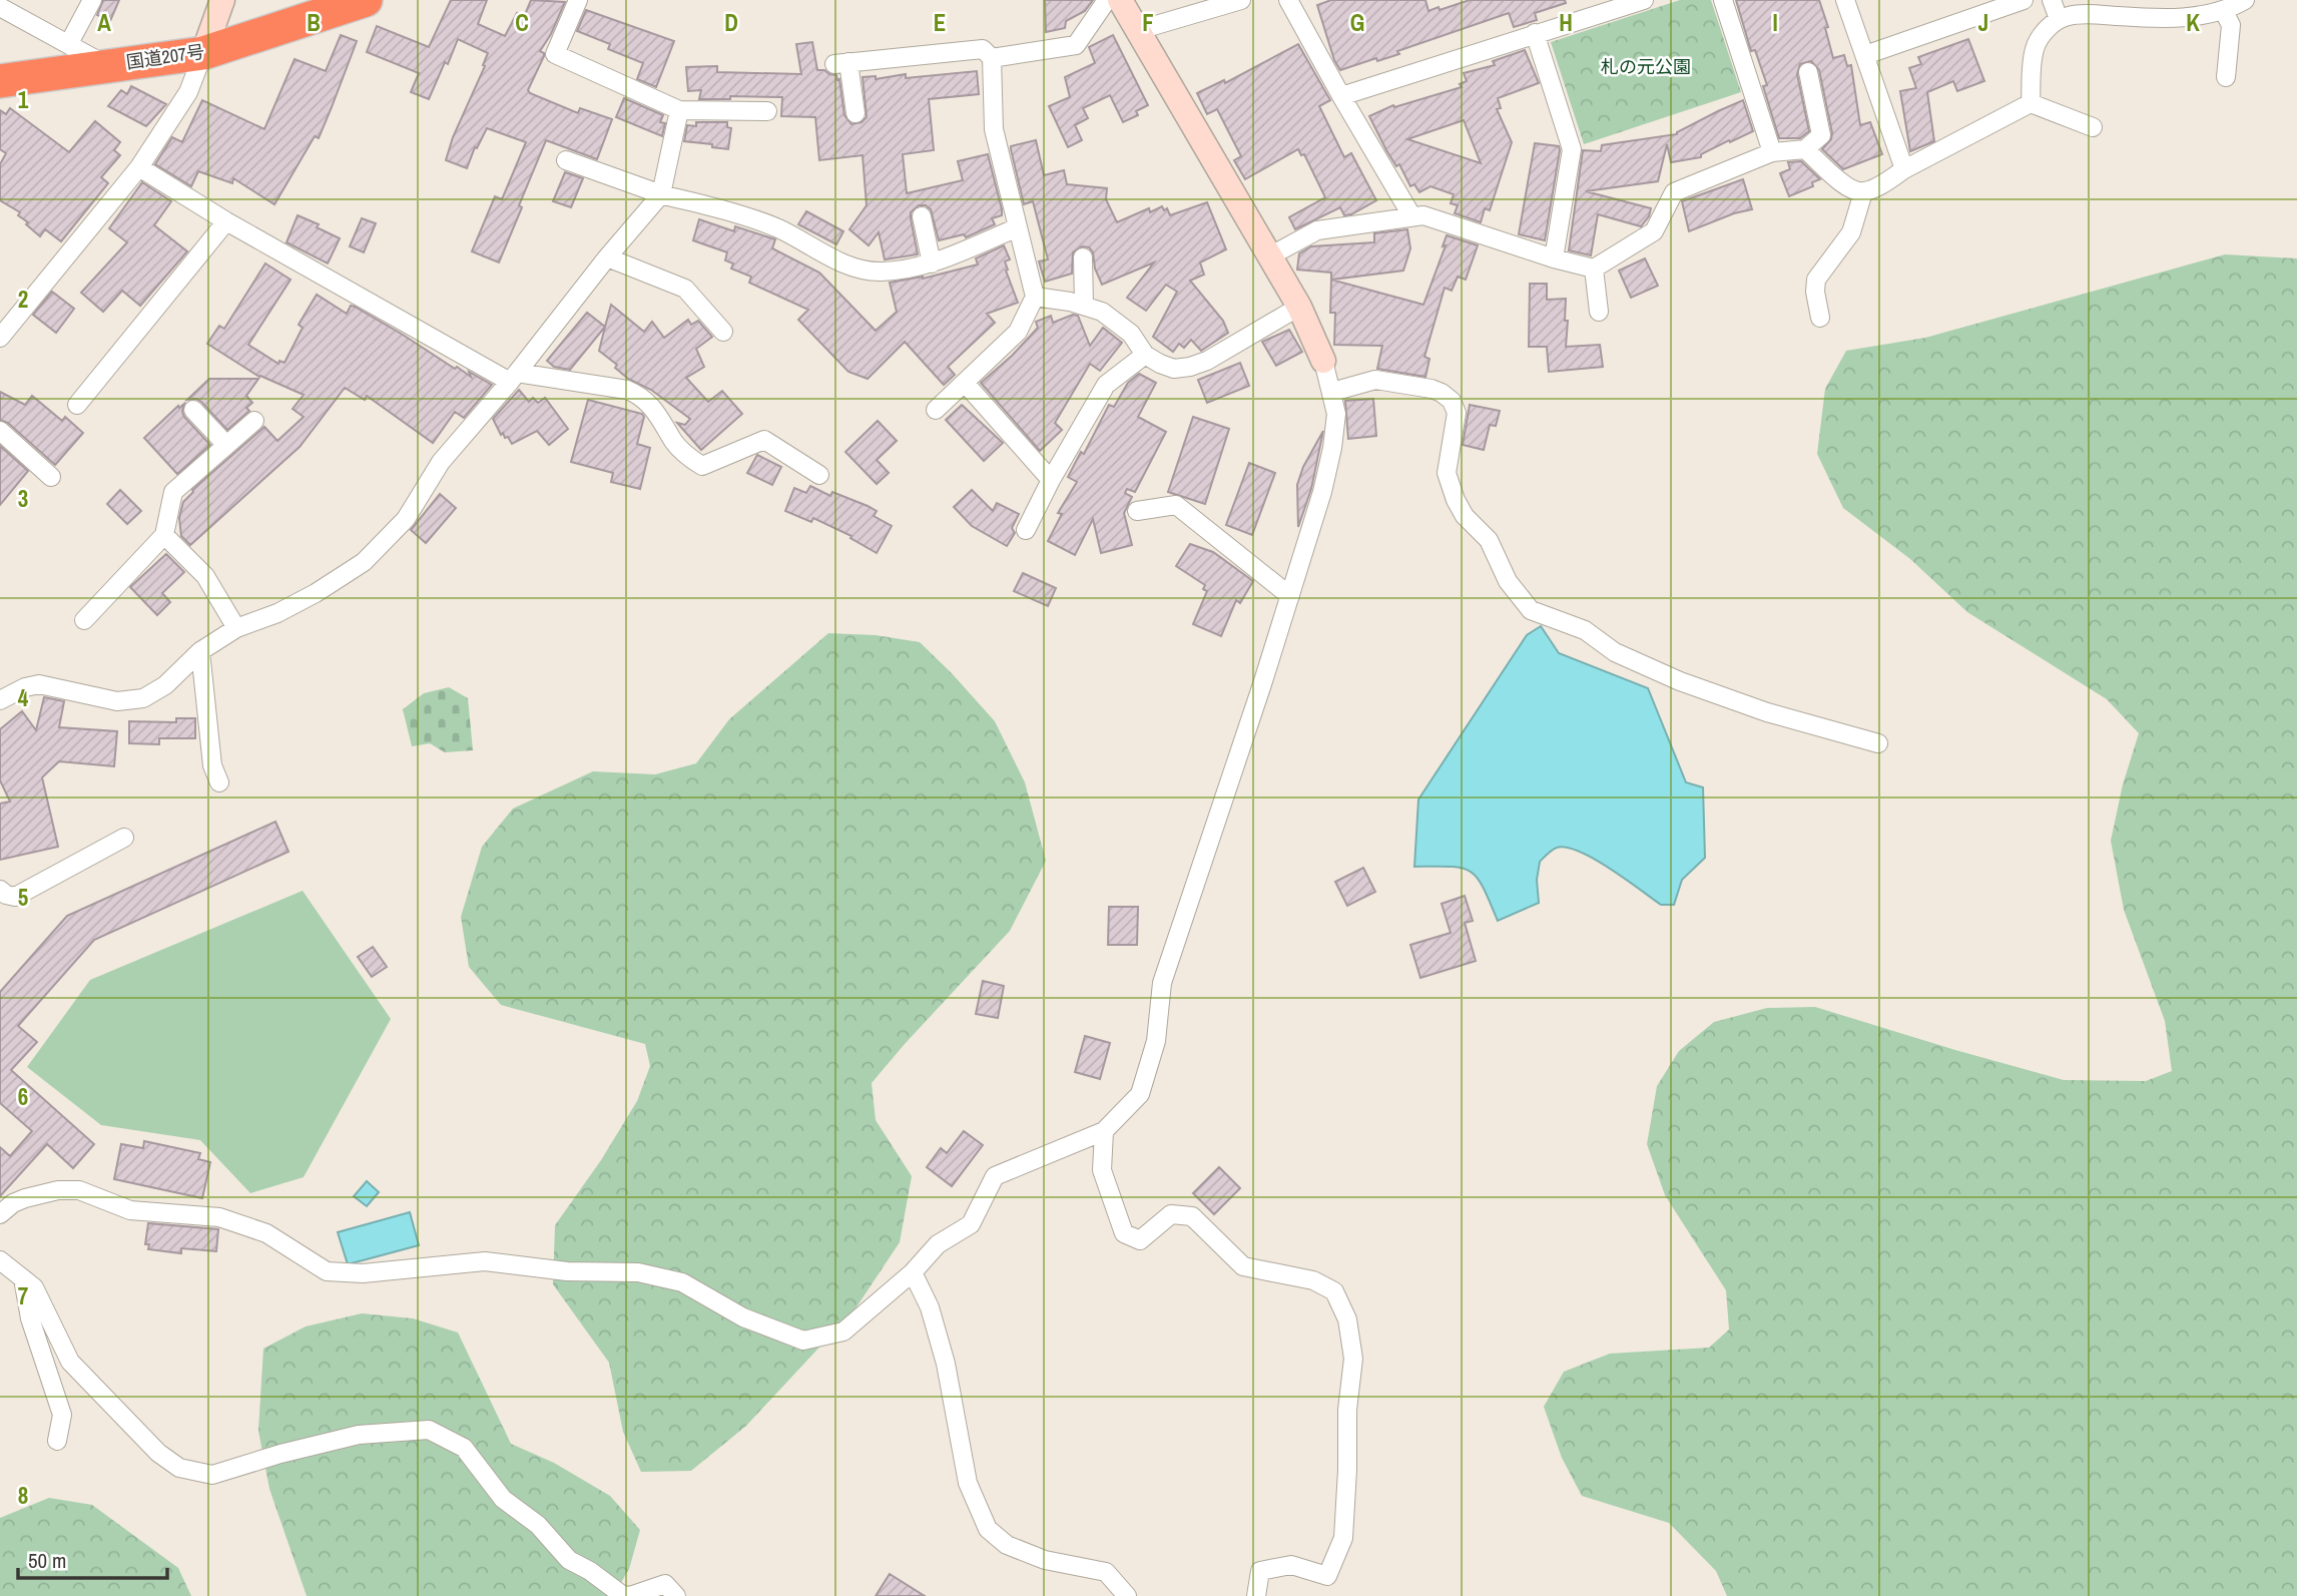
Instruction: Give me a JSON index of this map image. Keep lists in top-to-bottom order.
{
  "streets": {
    "highway": ["国道207号"]
  },
  "parks": ["札の元公園"],
  "scale_bar": "50 m",
  "grid": {
    "columns": [
      "A",
      "B",
      "C",
      "D",
      "E",
      "F",
      "G",
      "H",
      "I",
      "J",
      "K"
    ],
    "rows": [
      "1",
      "2",
      "3",
      "4",
      "5",
      "6",
      "7",
      "8"
    ]
  }
}
